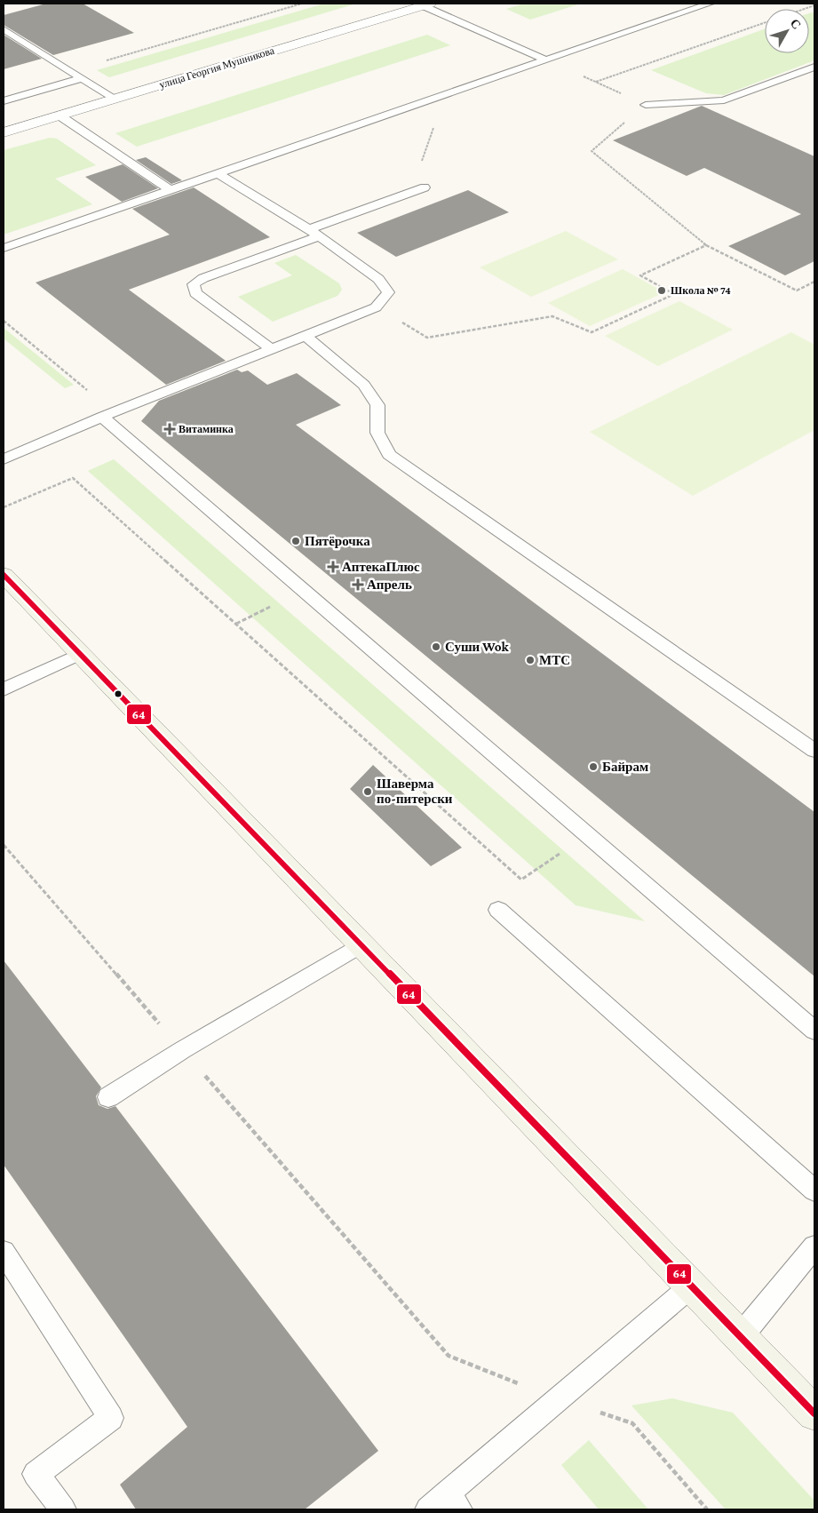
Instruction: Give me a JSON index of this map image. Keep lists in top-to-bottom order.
{
  "streets": {
    "street": ["улица Георгия Мушникова"]
  },
  "places": {
    "other": [
      "Школа № 74",
      "Пятёрочка",
      "Суши Wok",
      "МТС",
      "Байрам",
      "Шаверма по-питерски"
    ],
    "health": ["Витаминка", "АптекаПлюс", "Апрель"]
  },
  "lines": ["transit line 64"],
  "north": "top right"
}
